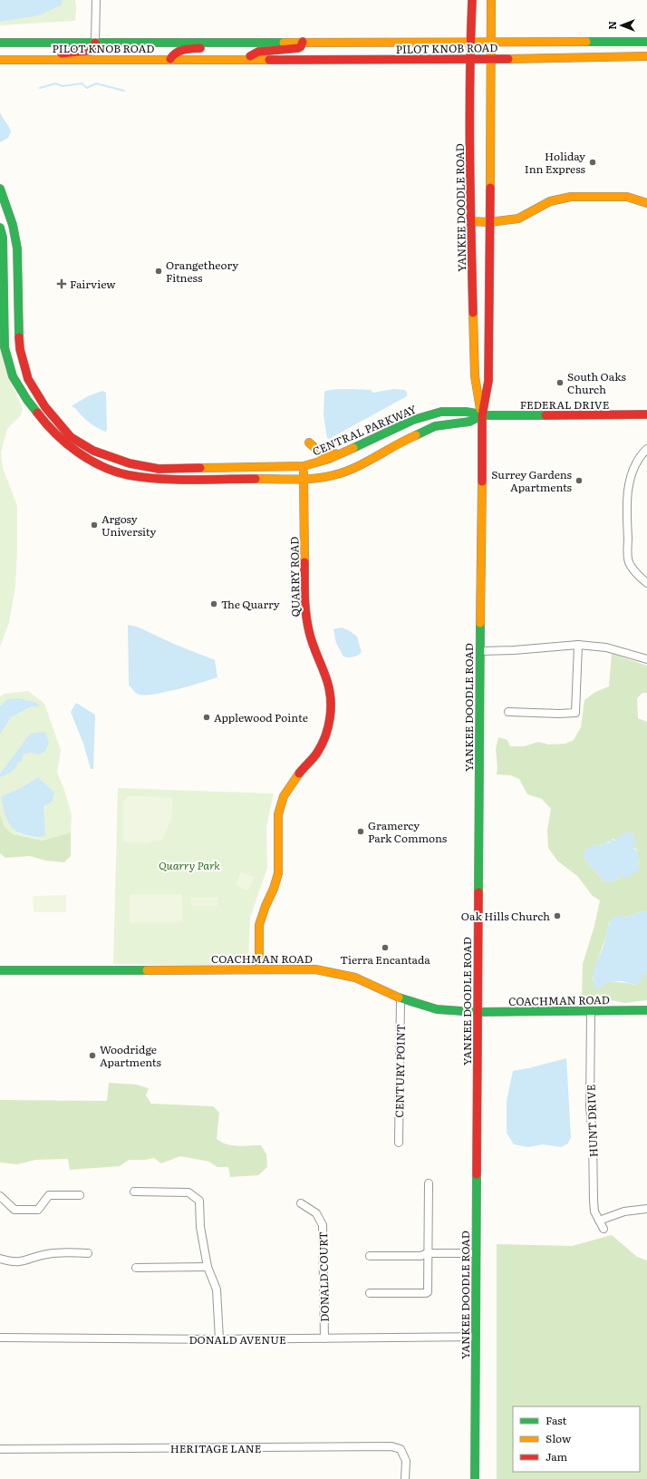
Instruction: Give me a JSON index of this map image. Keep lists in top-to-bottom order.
{
  "streets": {
    "main road": [
      "PILOT KNOB ROAD",
      "YANKEE DOODLE ROAD",
      "FEDERAL DRIVE",
      "CENTRAL PARKWAY",
      "QUARRY ROAD",
      "COACHMAN ROAD"
    ],
    "street": [
      "CENTURY POINT",
      "HUNT DRIVE",
      "DONALD COURT",
      "DONALD AVENUE",
      "HERITAGE LANE"
    ]
  },
  "crossings": [
    ["PILOT KNOB ROAD", "YANKEE DOODLE ROAD"],
    ["YANKEE DOODLE ROAD", "FEDERAL DRIVE"],
    ["YANKEE DOODLE ROAD", "CENTRAL PARKWAY"],
    ["YANKEE DOODLE ROAD", "COACHMAN ROAD"],
    ["YANKEE DOODLE ROAD", "DONALD AVENUE"],
    ["FEDERAL DRIVE", "CENTRAL PARKWAY"],
    ["CENTRAL PARKWAY", "QUARRY ROAD"],
    ["QUARRY ROAD", "COACHMAN ROAD"],
    ["COACHMAN ROAD", "CENTURY POINT"],
    ["COACHMAN ROAD", "HUNT DRIVE"],
    ["DONALD COURT", "DONALD AVENUE"]
  ],
  "parks": ["Quarry Park"],
  "places": {
    "other": [
      "Holiday Inn Express",
      "Orangetheory Fitness",
      "South Oaks Church",
      "Surrey Gardens Apartments",
      "Argosy University",
      "The Quarry",
      "Applewood Pointe",
      "Gramercy Park Commons",
      "Oak Hills Church",
      "Tierra Encantada",
      "Woodridge Apartments"
    ],
    "health": ["Fairview"]
  },
  "legend": ["Fast", "Slow", "Jam"],
  "north": "left"
}
